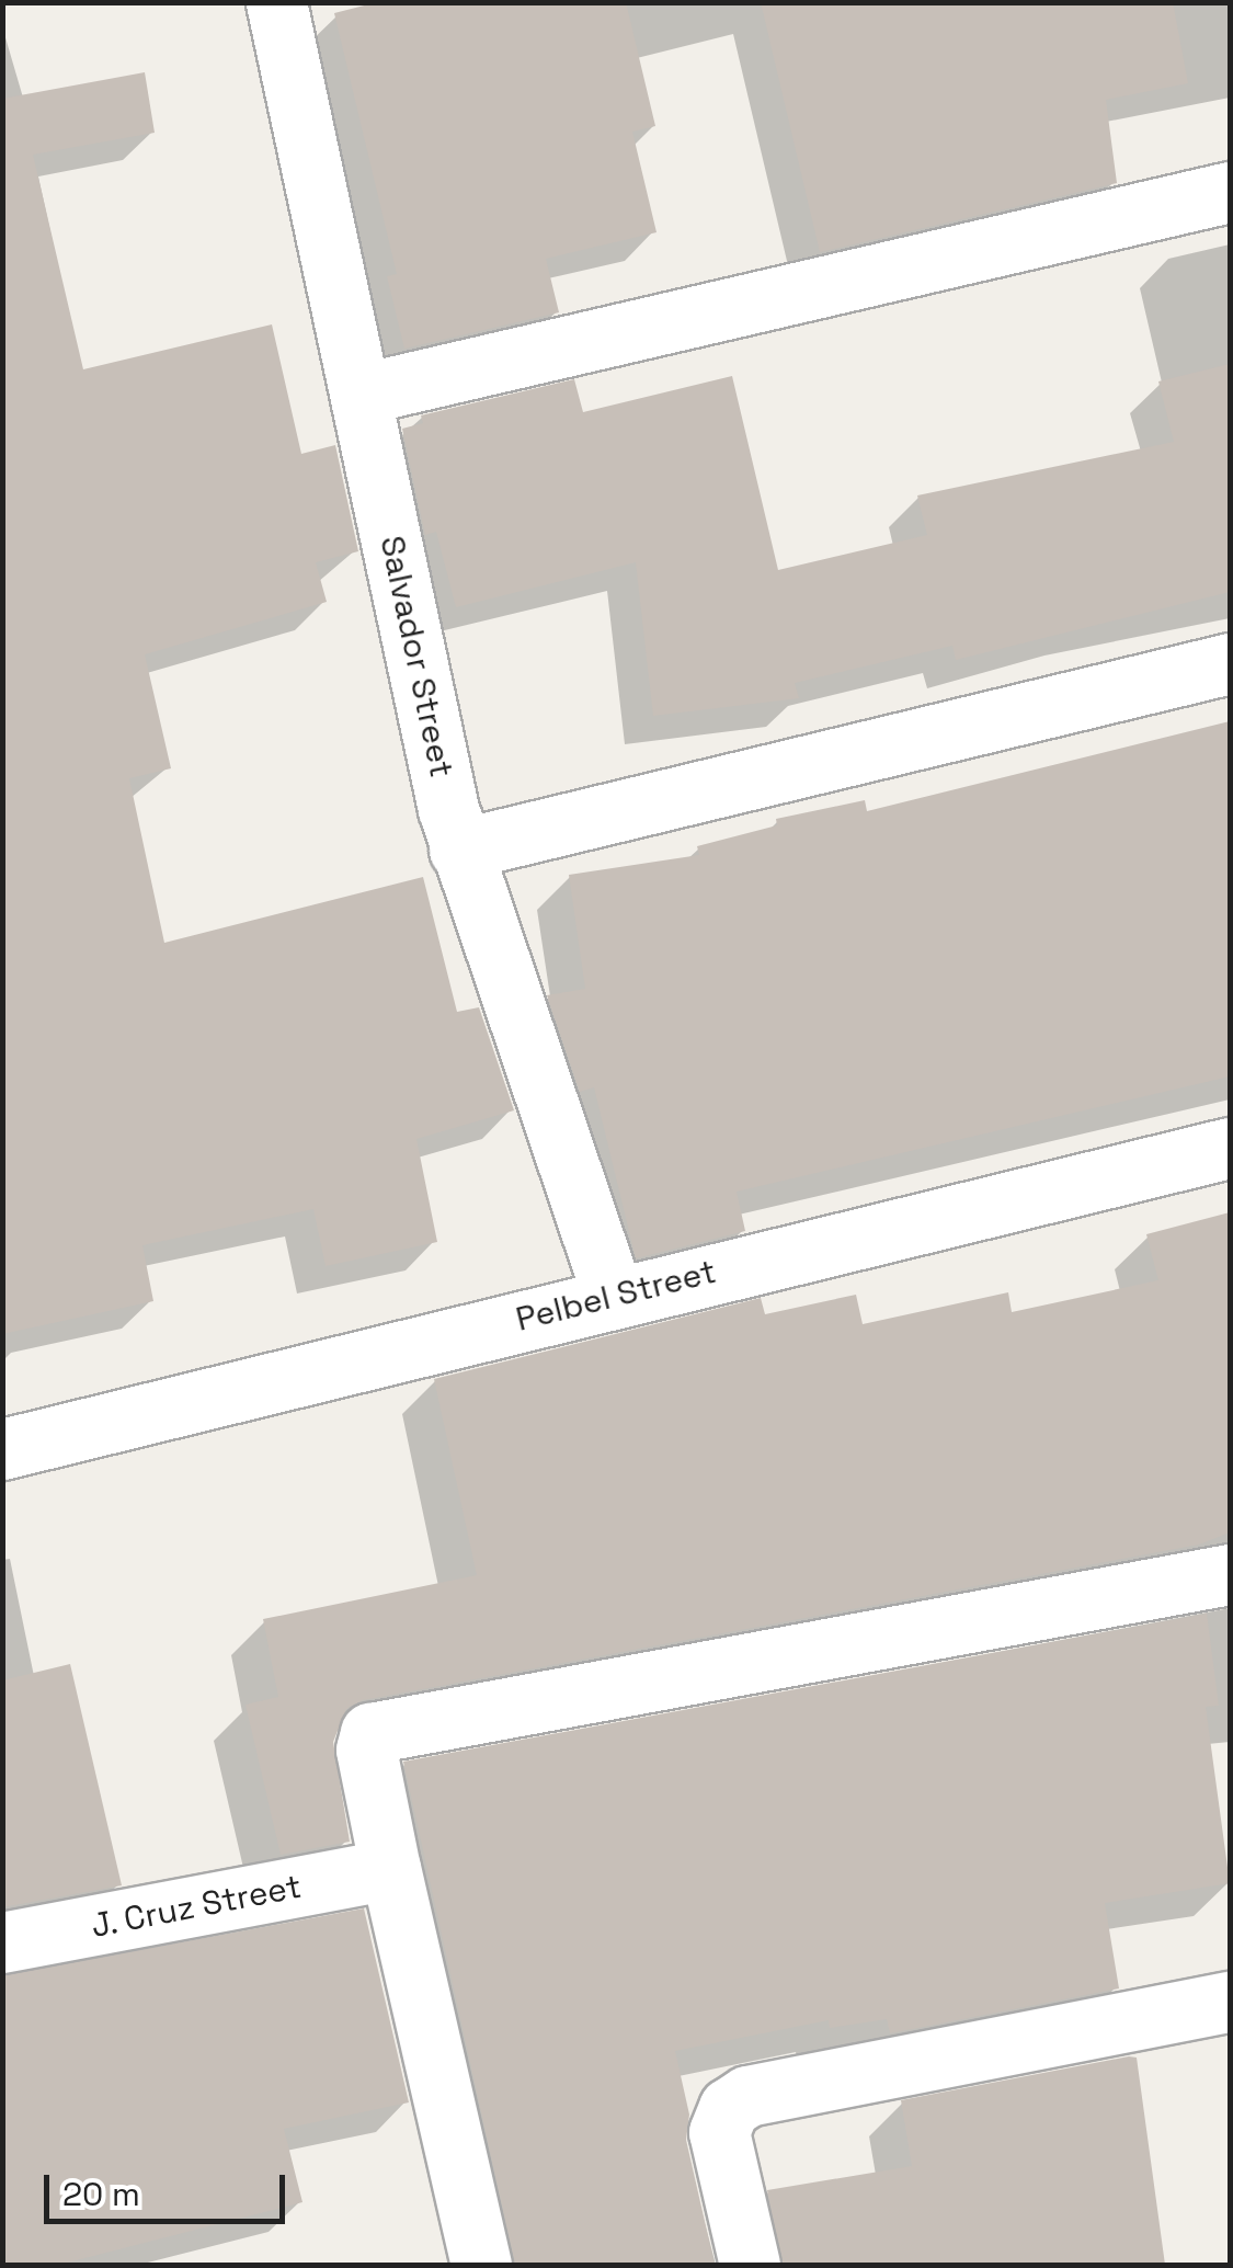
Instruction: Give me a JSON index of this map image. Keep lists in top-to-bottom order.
{
  "streets": {
    "street": ["Salvador Street", "Pelbel Street", "J. Cruz Street"]
  },
  "crossings": [
    ["Salvador Street", "Pelbel Street"]
  ],
  "scale_bar": "20 m"
}
